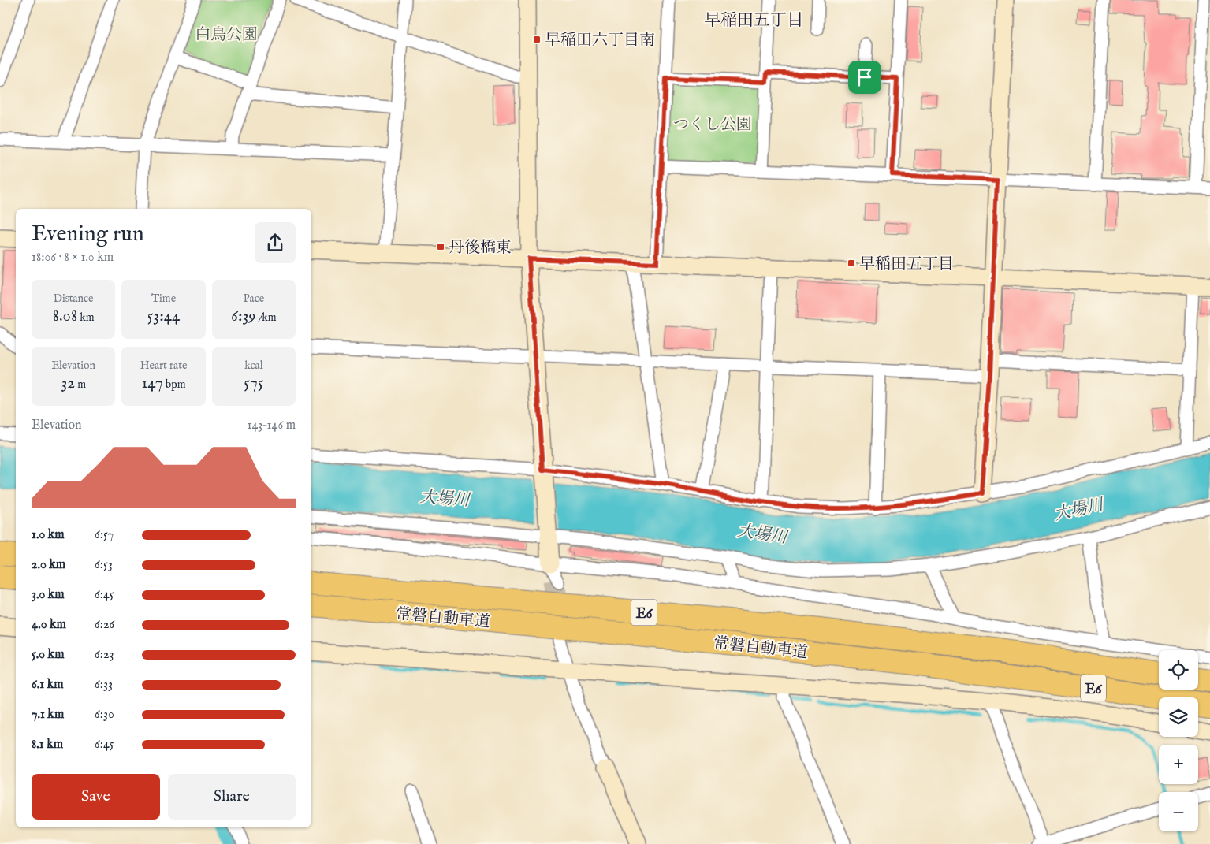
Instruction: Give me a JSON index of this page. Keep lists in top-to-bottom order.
{
  "streets": {
    "highway": ["E6", "常磐自動車道"]
  },
  "districts": ["早稲田五丁目"],
  "water": ["大場川"],
  "parks": ["白鳥公園", "つくし公園"],
  "places": {
    "transit": ["早稲田六丁目南", "丹後橋東", "早稲田五丁目"]
  },
  "page": {
    "heading": ["Evening run", "18:06 · 8 × 1.0 km"],
    "stats": [
      ["Distance", "8.08 km"],
      ["Time", "53:44"],
      ["Pace", "6:39 /km"],
      ["Elevation", "32 m"],
      ["Heart rate", "147 bpm"],
      ["kcal", "575"]
    ],
    "chart": ["Elevation", "143–146 m"],
    "list": [
      {
        "name": "1.0 km",
        "note": "6:57"
      },
      {
        "name": "2.0 km",
        "note": "6:53"
      },
      {
        "name": "3.0 km",
        "note": "6:45"
      },
      {
        "name": "4.0 km",
        "note": "6:26"
      },
      {
        "name": "5.0 km",
        "note": "6:23"
      },
      {
        "name": "6.1 km",
        "note": "6:33"
      },
      {
        "name": "7.1 km",
        "note": "6:30"
      },
      {
        "name": "8.1 km",
        "note": "6:45"
      }
    ],
    "map_buttons": ["+", "−"],
    "buttons": ["Save", "Share"]
  }
}
